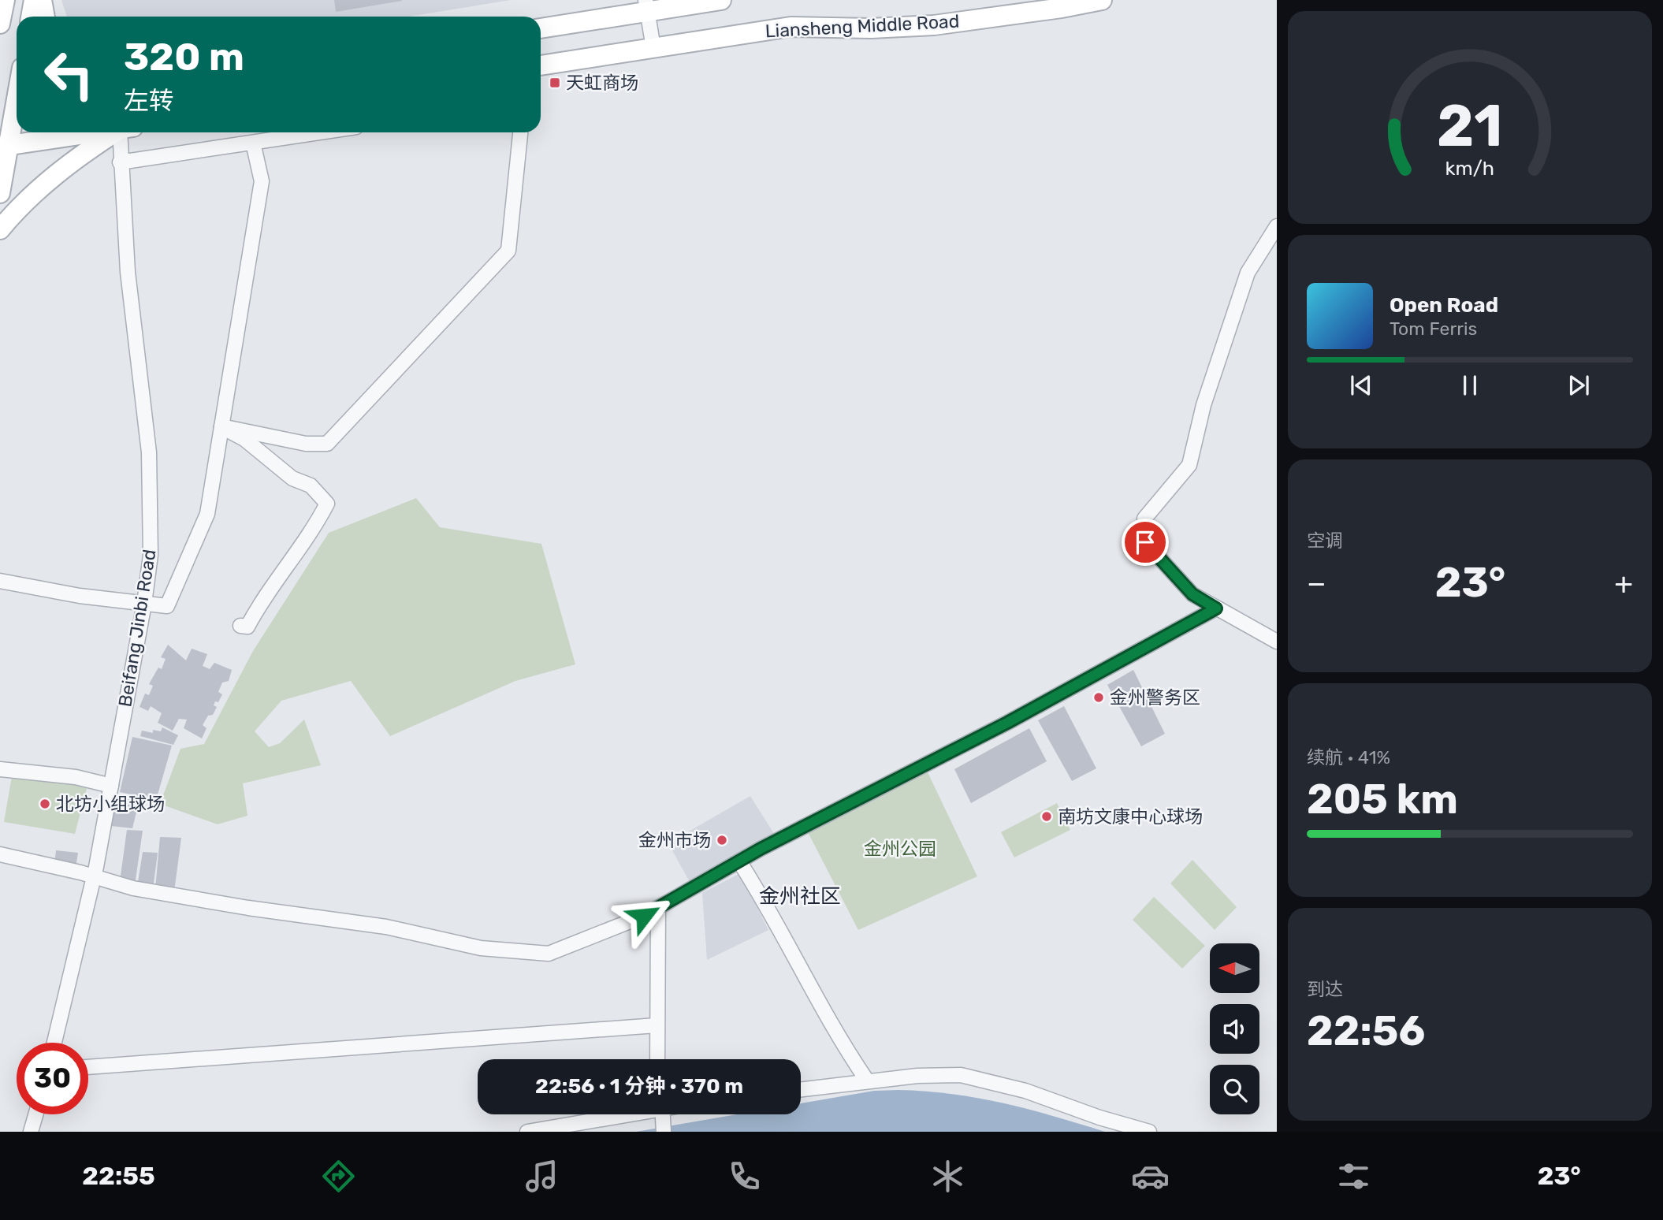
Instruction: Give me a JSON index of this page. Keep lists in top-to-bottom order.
{
  "streets": {
    "main road": ["Liansheng Middle Road"],
    "street": ["Beifang Jinbi Road"]
  },
  "districts": ["金州社区"],
  "parks": ["金州公园"],
  "places": {
    "transit": ["天虹商场"],
    "other": [
      "金州警务区",
      "北坊小组球场",
      "南坊文康中心球场",
      "金州市场"
    ]
  },
  "north": "left",
  "page": {
    "turn": ["320 m", "左转"],
    "song": ["Open Road", "Tom Ferris"],
    "tile": [
      "空调",
      ["续航 · 41%", "205 km"],
      ["到达", "22:56"]
    ],
    "heat": ["−", "23°", "+"],
    "limit": "30",
    "trip": "22:56 · 1 分钟 · 370 m",
    "tabs": ["22:55", "23°"],
    "gauge": ["21", "km/h"]
  }
}
